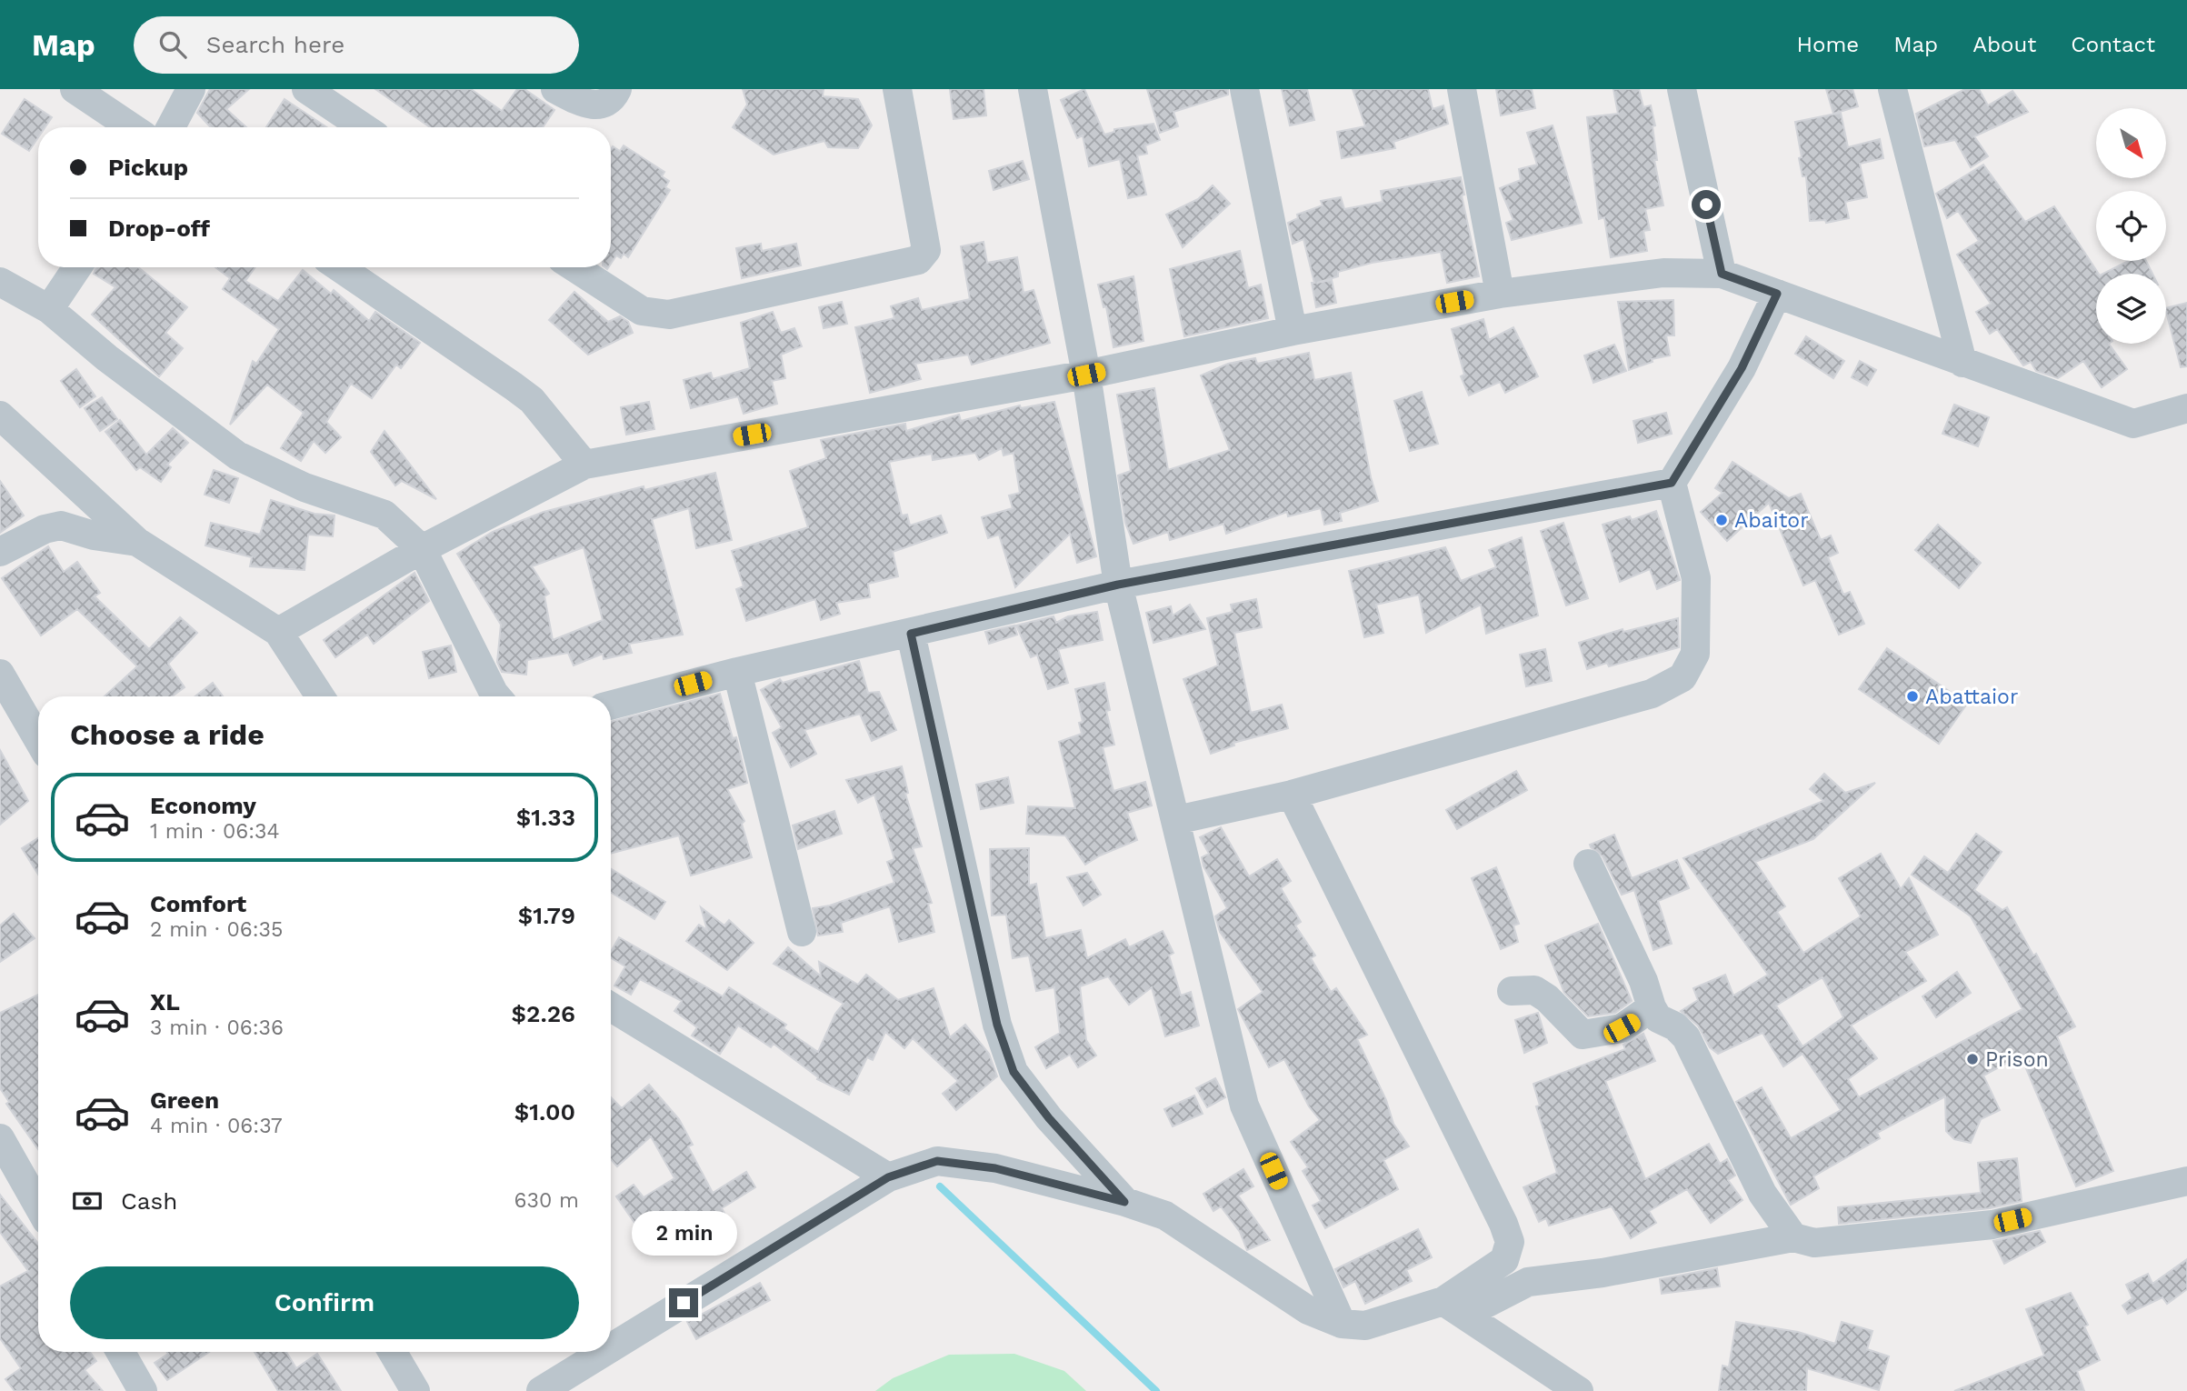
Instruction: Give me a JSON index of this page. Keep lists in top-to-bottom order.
{
  "places": ["Abaitor", "Abattaior", "Prison"],
  "north": "bottom right",
  "page": {
    "header": "Map",
    "search": "Search here",
    "nav": [
      "Home",
      "Map",
      "About",
      "Contact"
    ],
    "banner": ["Pickup", "Drop-off"],
    "heading": "Choose a ride",
    "list": [
      {
        "name": "Economy",
        "note": "1 min · 06:34",
        "value": "$1.33"
      },
      {
        "name": "Comfort",
        "note": "2 min · 06:35",
        "value": "$1.79"
      },
      {
        "name": "XL",
        "note": "3 min · 06:36",
        "value": "$2.26"
      },
      {
        "name": "Green",
        "note": "4 min · 06:37",
        "value": "$1.00"
      }
    ],
    "pay": ["Cash", "630 m"],
    "bubble": "2 min",
    "buttons": "Confirm"
  }
}
